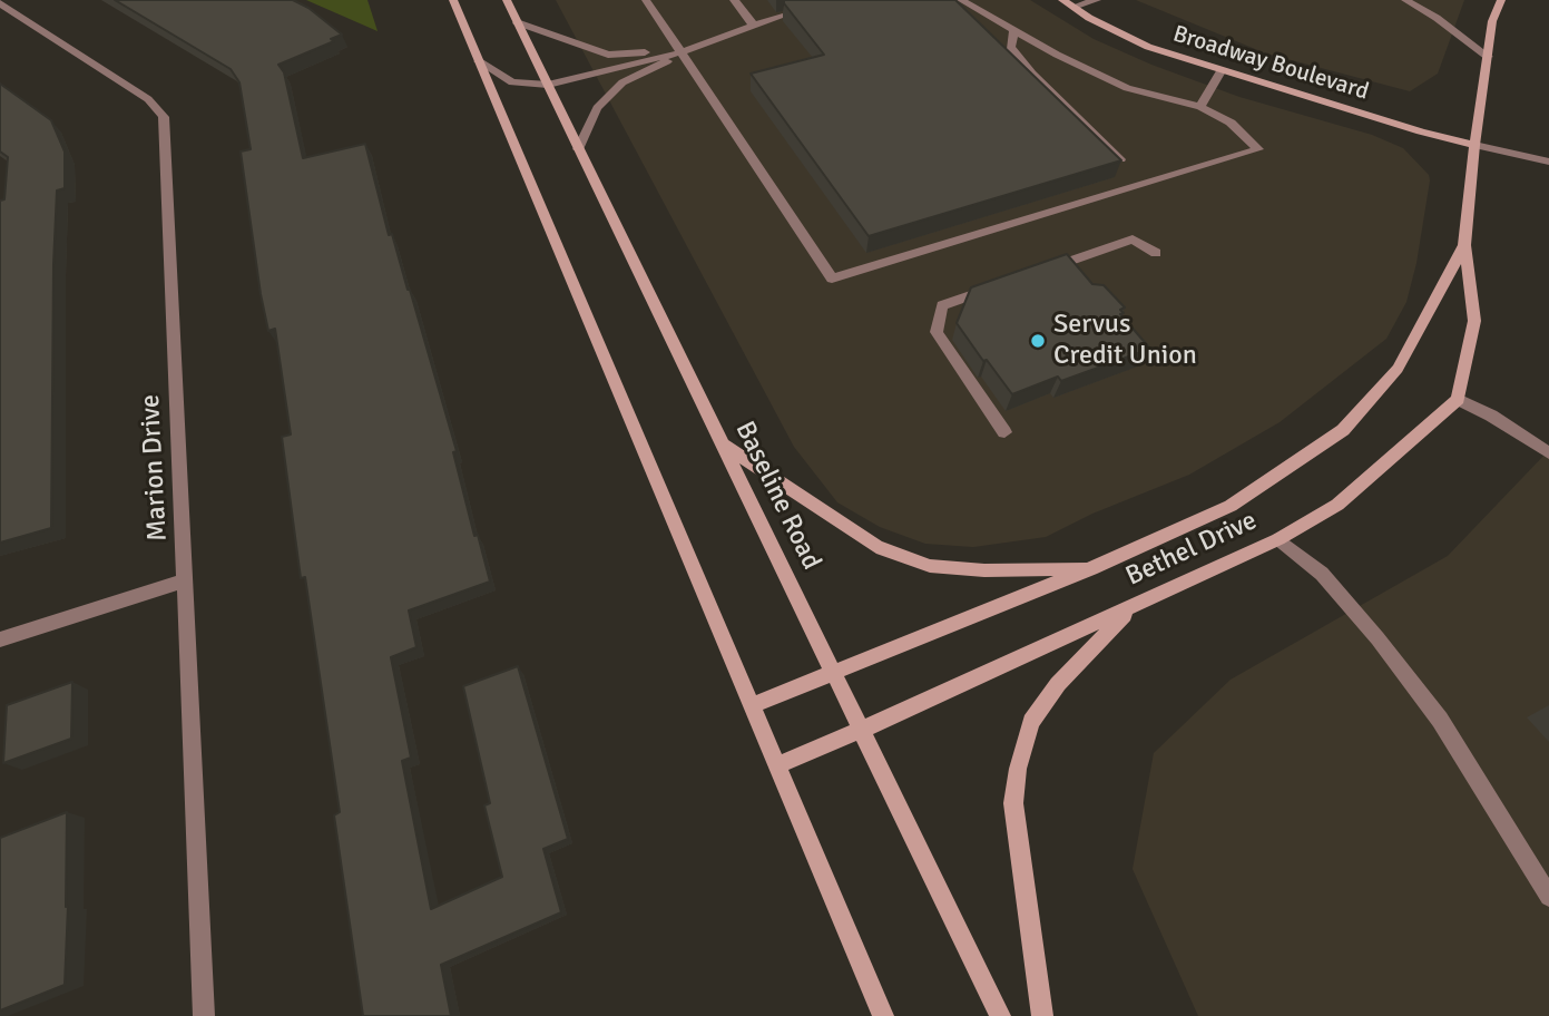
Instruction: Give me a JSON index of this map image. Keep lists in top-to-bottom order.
{
  "streets": {
    "main road": ["Broadway Boulevard", "Baseline Road", "Bethel Drive"],
    "street": ["Marion Drive"]
  },
  "crossings": [
    ["Broadway Boulevard", "Bethel Drive"],
    ["Baseline Road", "Bethel Drive"]
  ],
  "places": ["Servus Credit Union"]
}
